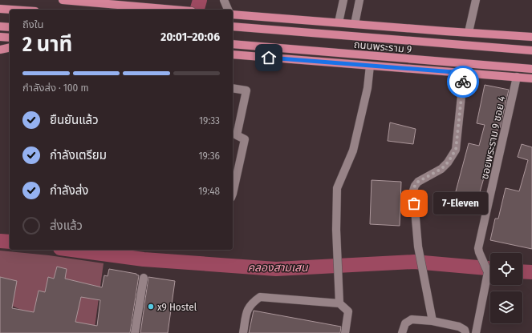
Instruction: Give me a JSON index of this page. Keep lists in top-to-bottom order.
{
  "streets": {
    "main road": ["ถนนพระราม 9"],
    "street": ["ซอยพระราม 9 ซอย 4"]
  },
  "crossings": [
    ["ถนนพระราม 9", "ซอยพระราม 9 ซอย 4"]
  ],
  "water": ["คลองสามเสน"],
  "places": ["7-Eleven", "x9 Hostel"],
  "page": {
    "heading": ["2 นาที", "ถึงใน", "20:01–20:06"],
    "bar": "กำลังส่ง · 100 m",
    "list": [
      ["ยืนยันแล้ว", "19:33"],
      ["กำลังเตรียม", "19:36"],
      ["กำลังส่ง", "19:48"],
      "ส่งแล้ว"
    ],
    "bubble": "7-Eleven"
  }
}
